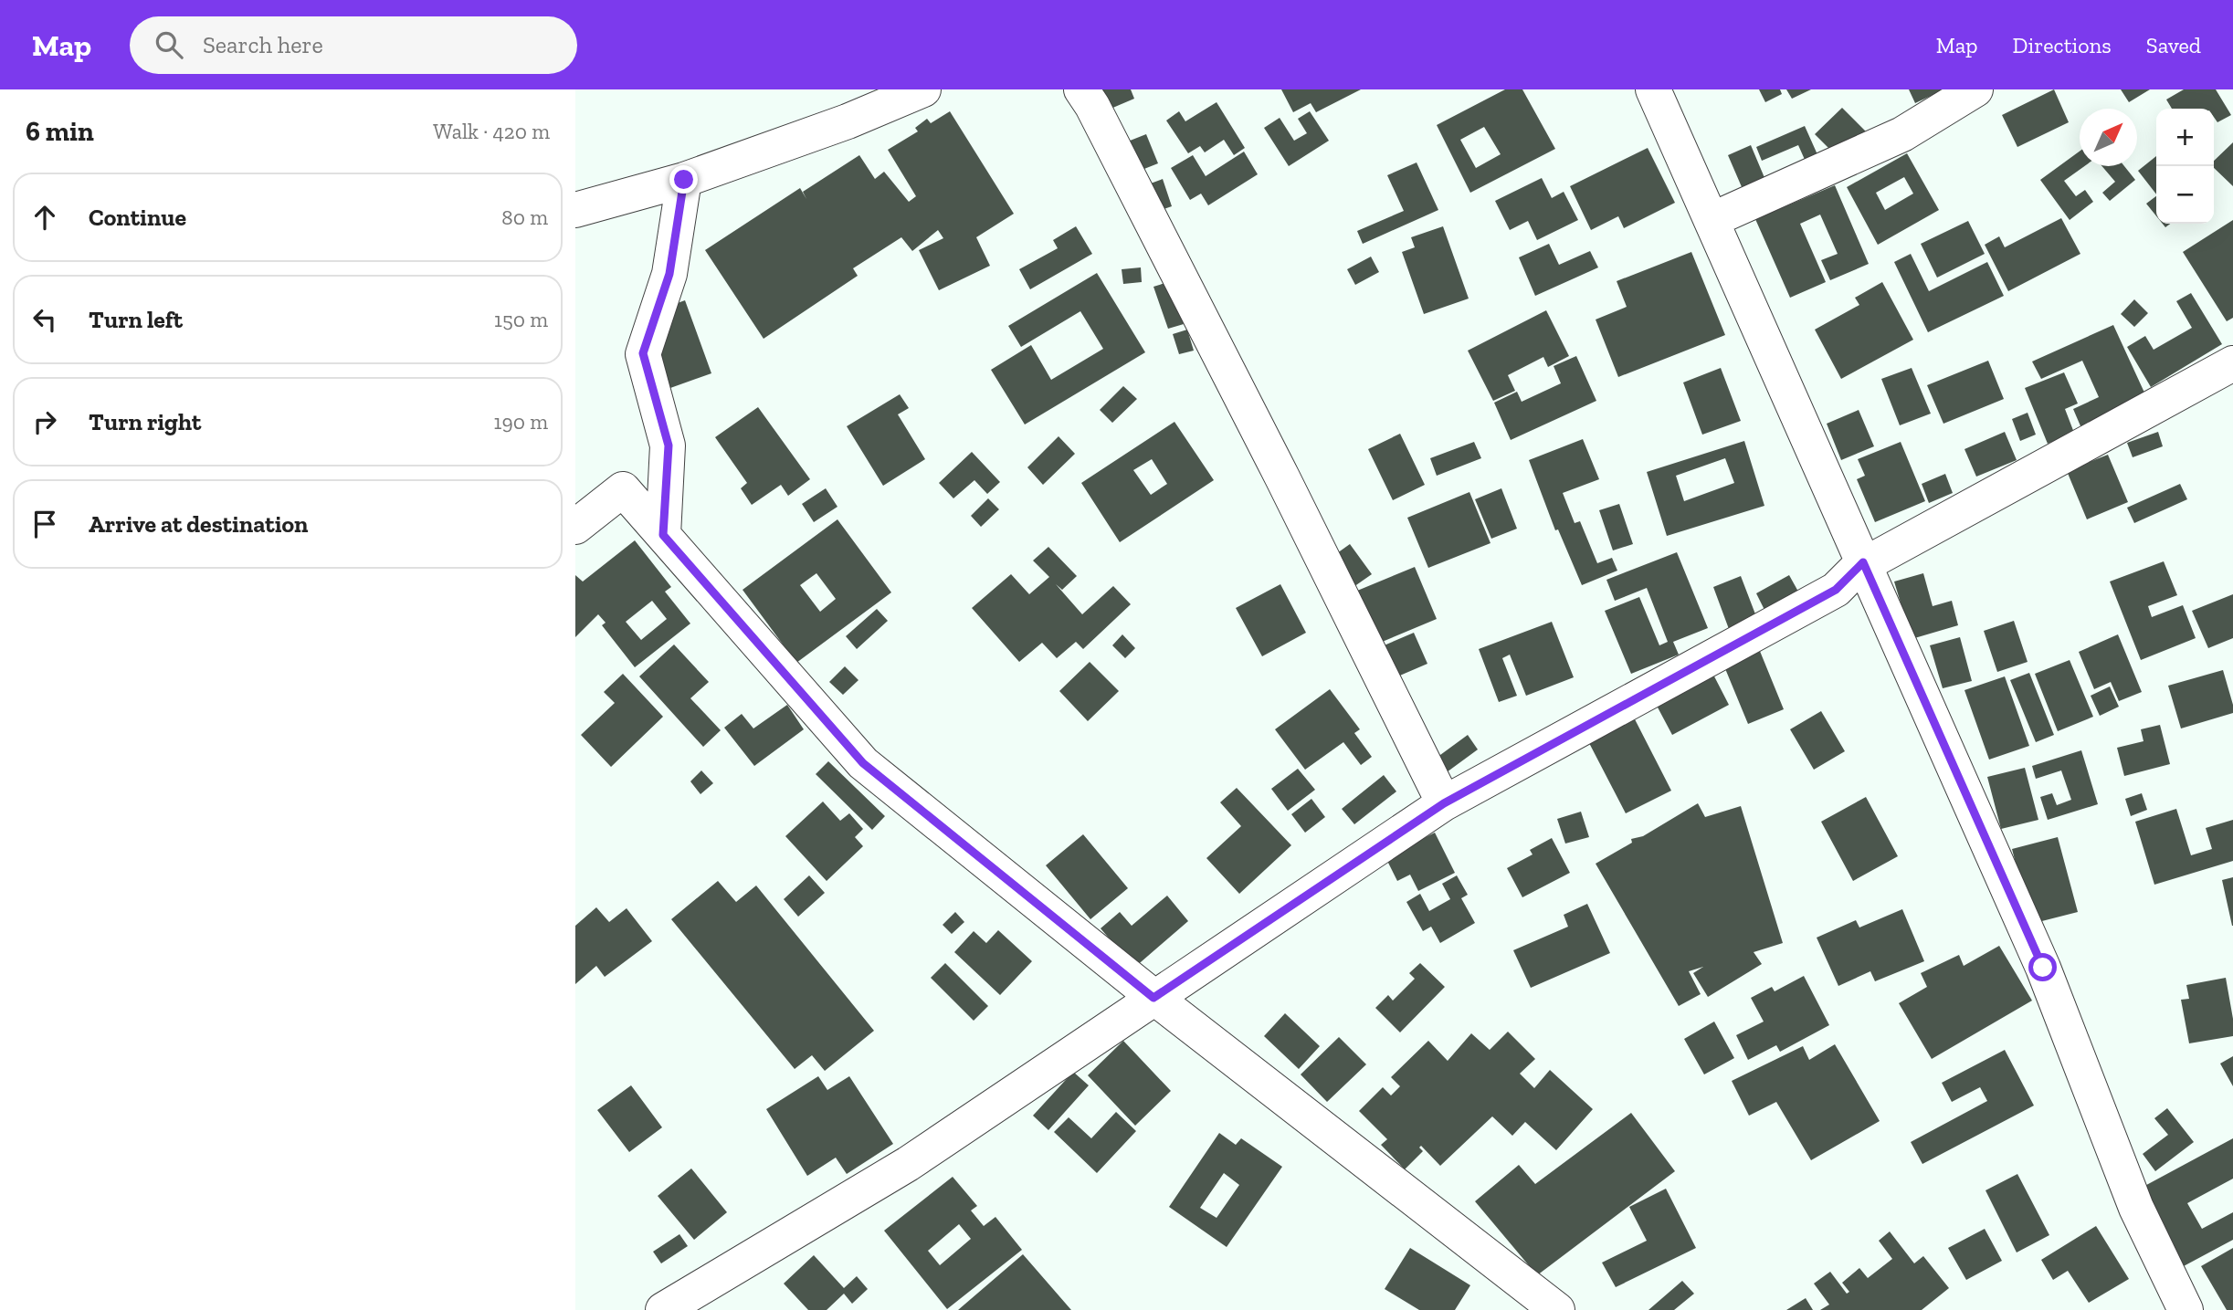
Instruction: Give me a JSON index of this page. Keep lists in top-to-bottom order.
{
  "north": "top right",
  "page": {
    "header": "Map",
    "search": "Search here",
    "nav": ["Map", "Directions", "Saved"],
    "heading": ["6 min", "Walk · 420 m"],
    "map_buttons": ["+", "−"],
    "list": [
      ["Continue", "80 m"],
      ["Turn left", "150 m"],
      ["Turn right", "190 m"],
      "Arrive at destination"
    ]
  }
}
